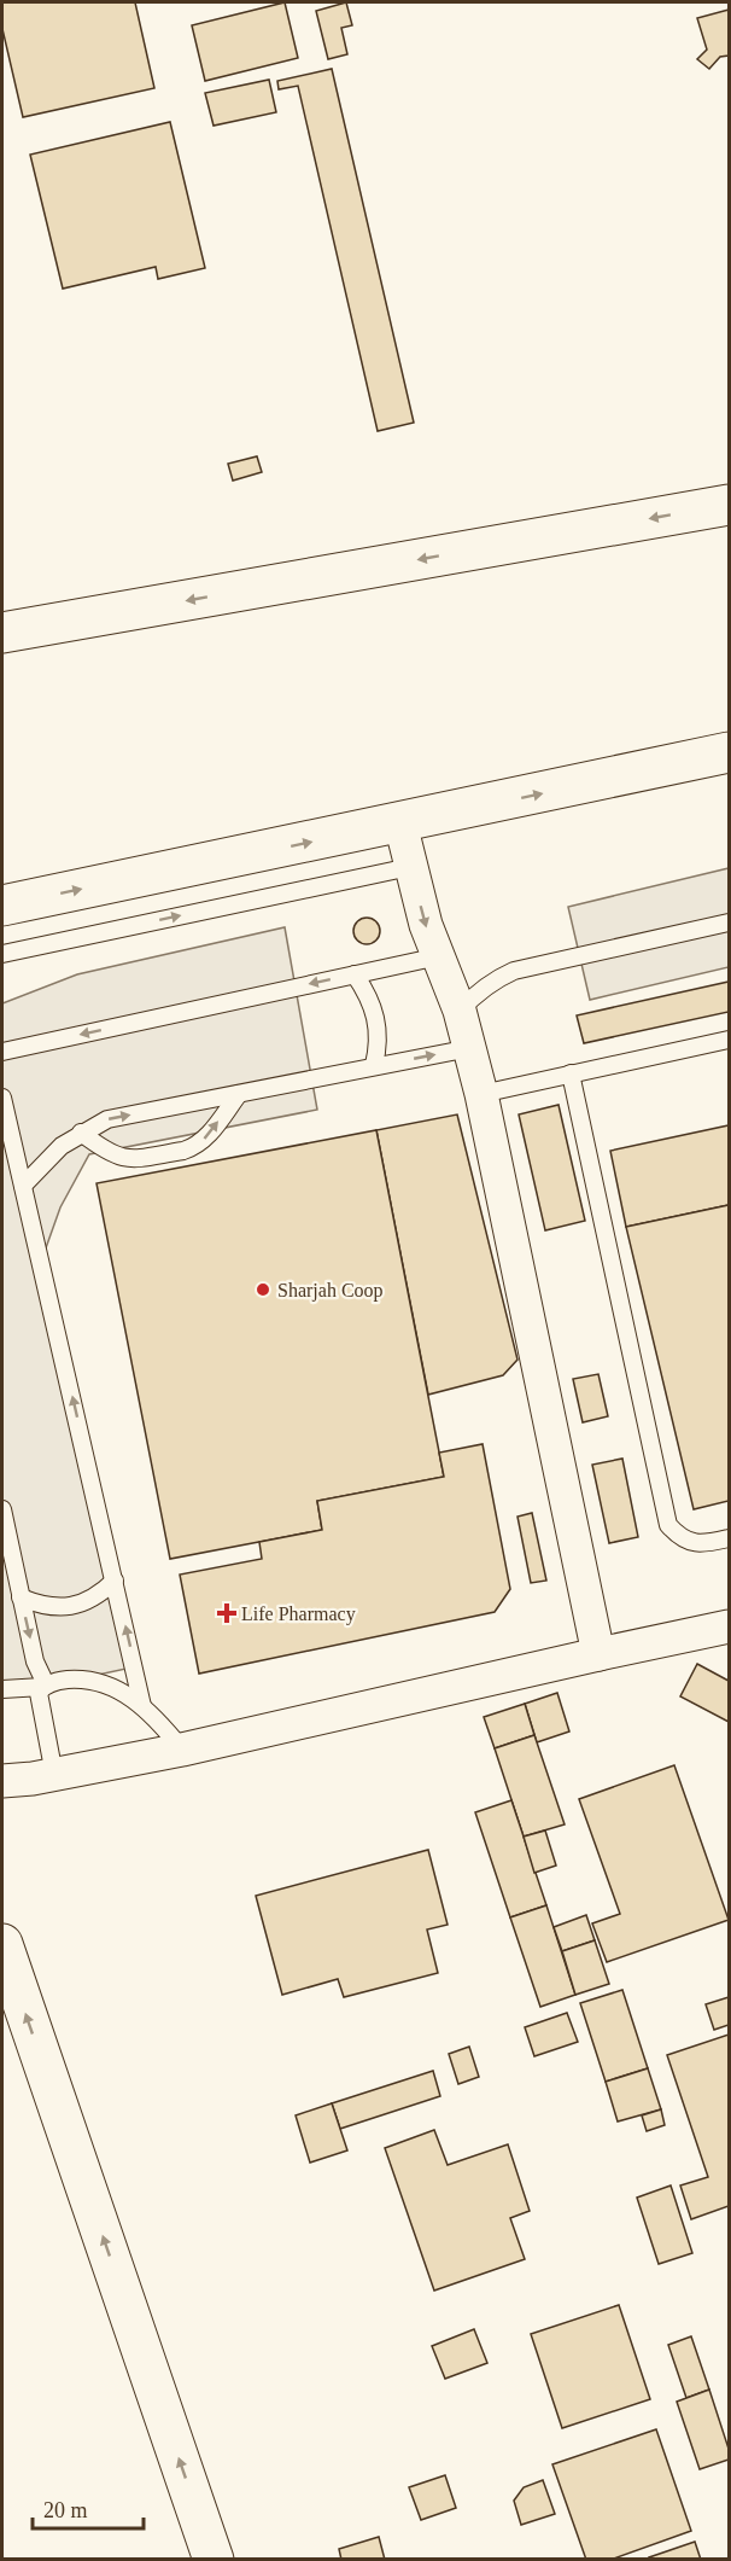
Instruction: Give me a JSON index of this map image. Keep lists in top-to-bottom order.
{
  "places": {
    "other": ["Sharjah Coop"],
    "health": ["Life Pharmacy"]
  },
  "scale_bar": "20 m"
}
